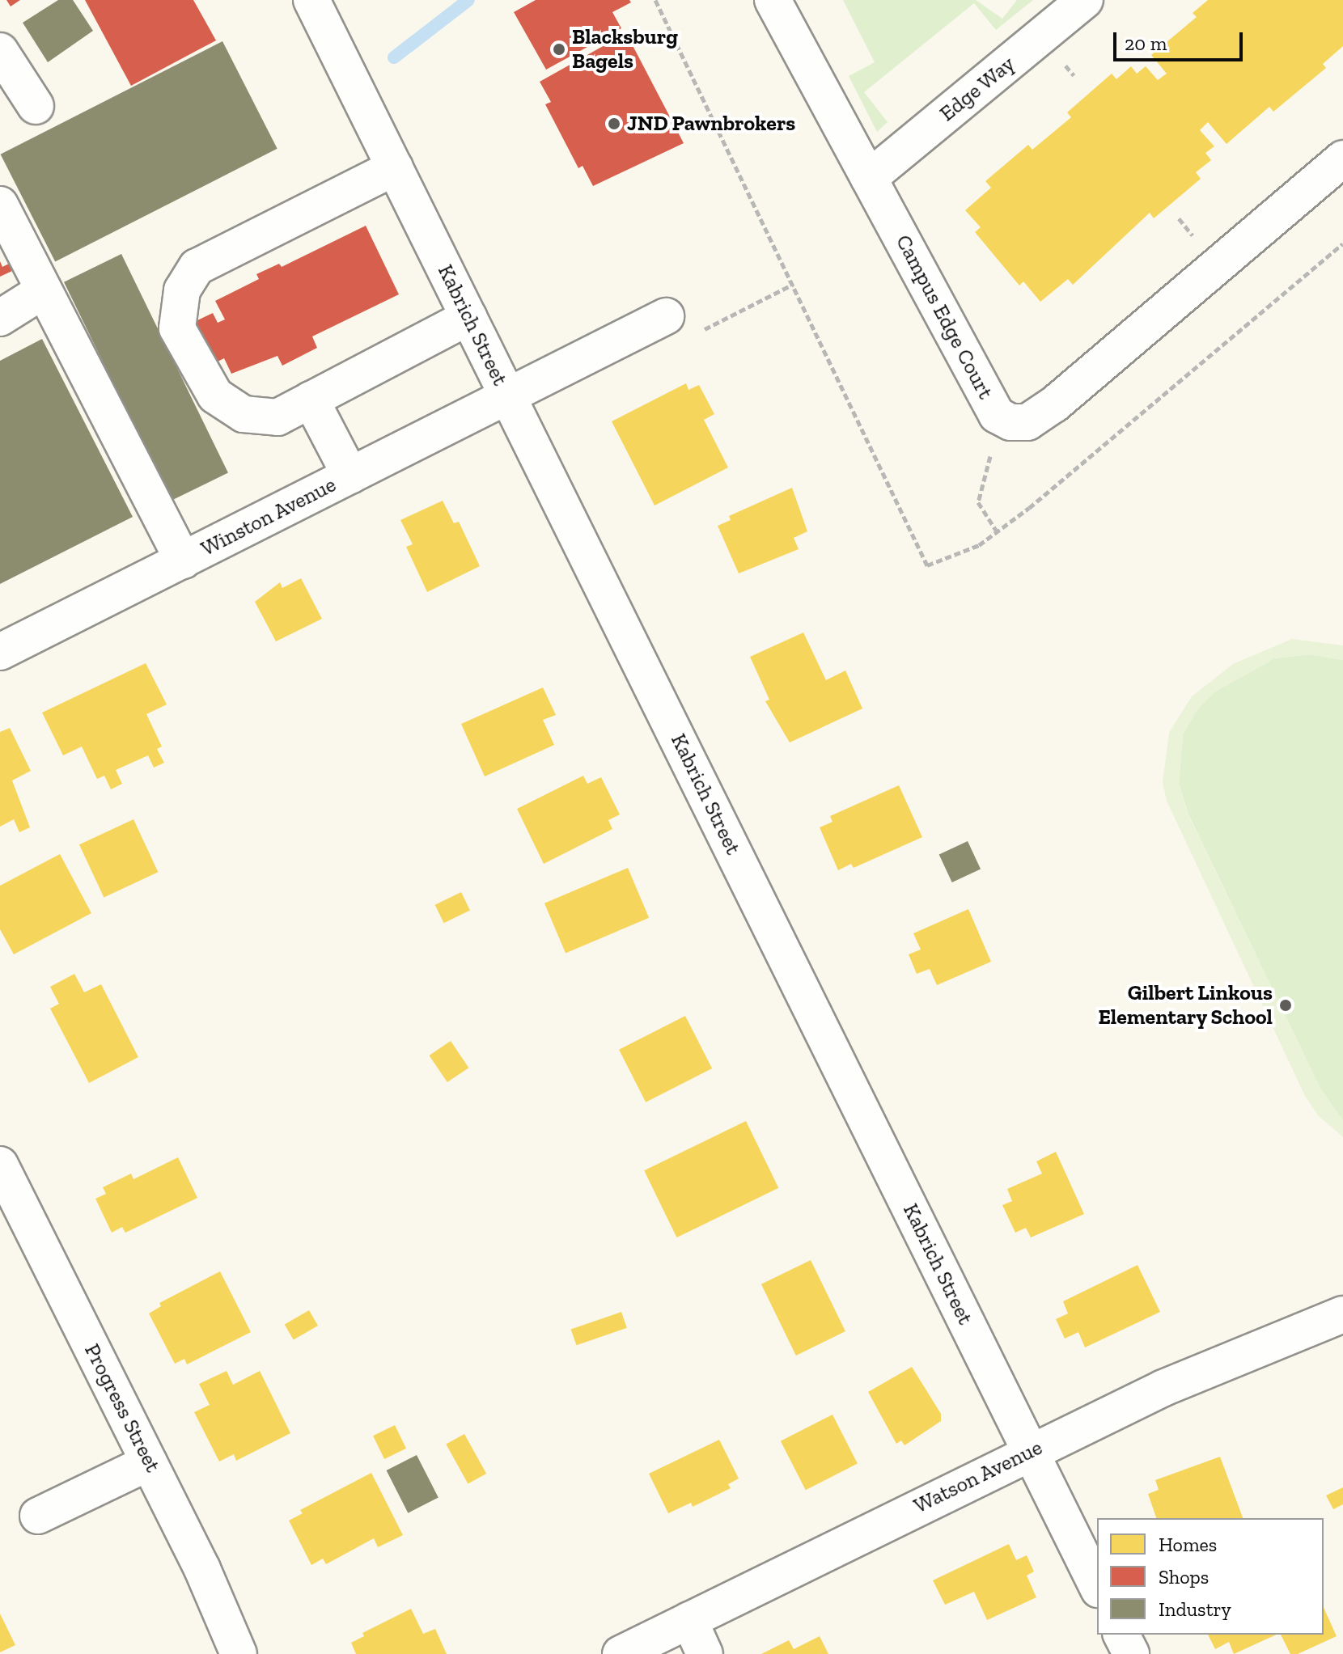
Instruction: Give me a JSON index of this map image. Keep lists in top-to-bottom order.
{
  "streets": {
    "street": [
      "Edge Way",
      "Campus Edge Court",
      "Kabrich Street",
      "Winston Avenue",
      "Progress Street",
      "Watson Avenue"
    ]
  },
  "crossings": [
    ["Edge Way", "Campus Edge Court"],
    ["Kabrich Street", "Winston Avenue"],
    ["Kabrich Street", "Watson Avenue"]
  ],
  "places": ["Blacksburg Bagels", "JND Pawnbrokers", "Gilbert Linkous Elementary School"],
  "legend": ["Homes", "Shops", "Industry"],
  "scale_bar": "20 m"
}
